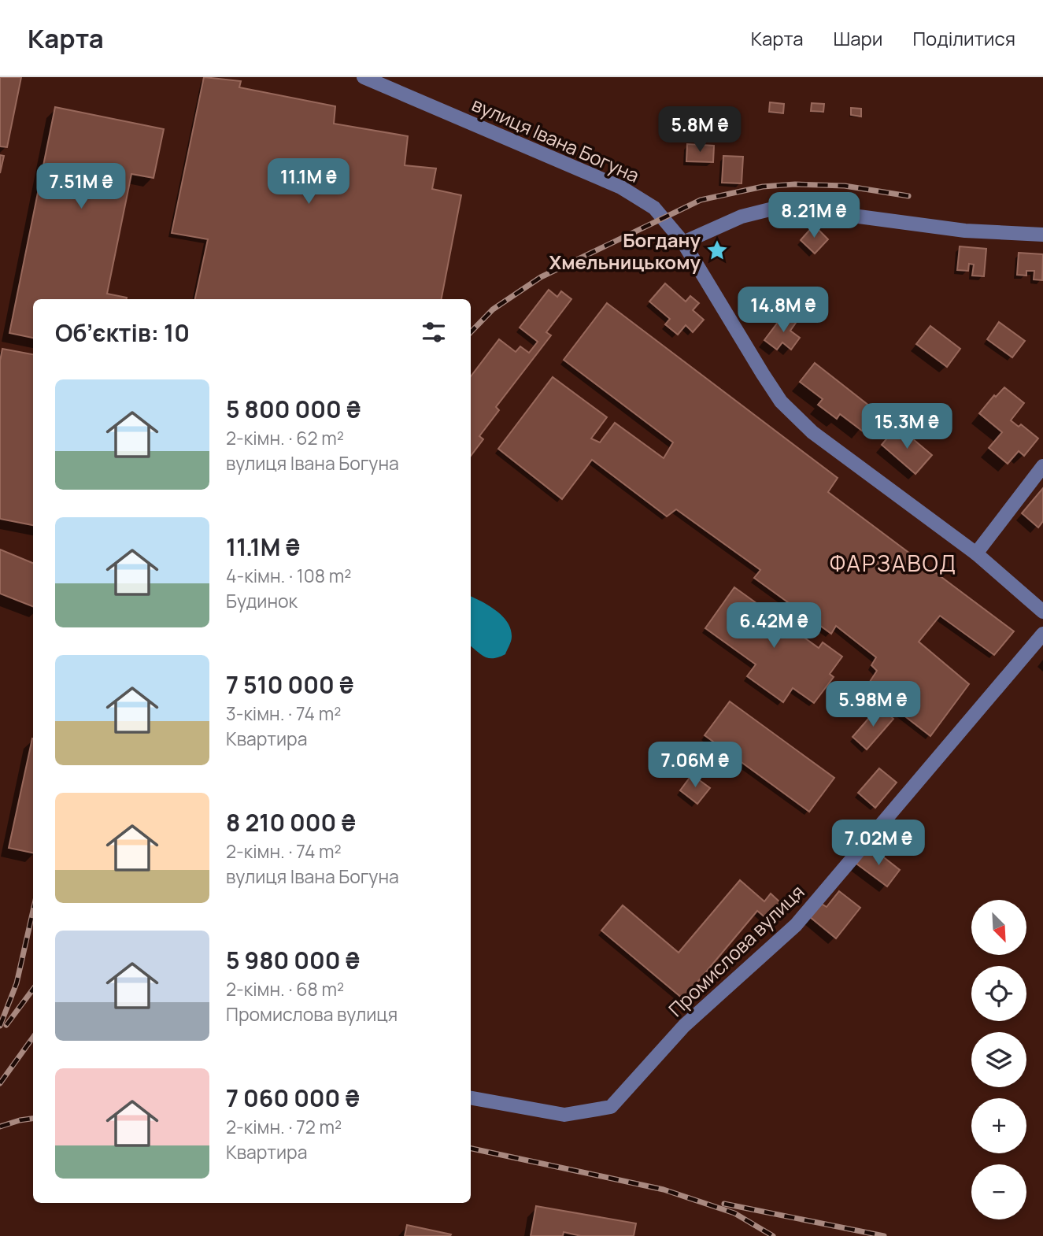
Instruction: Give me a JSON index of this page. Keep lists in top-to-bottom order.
{
  "streets": {
    "street": ["вулиця Івана Богуна", "Промислова вулиця"]
  },
  "districts": ["ФАРЗАВОД"],
  "places": {
    "place": ["Богдану Хмельницькому"]
  },
  "north": "bottom right",
  "page": {
    "header": "Карта",
    "nav": ["Карта", "Шари", "Поділитися"],
    "price": [
      "5.8M ₴",
      "11.1M ₴",
      "7.51M ₴",
      "8.21M ₴",
      "14.8M ₴",
      "15.3M ₴",
      "6.42M ₴",
      "5.98M ₴",
      "7.06M ₴",
      "7.02M ₴"
    ],
    "heading": "Об’єктів: 10",
    "list": [
      {
        "name": "5 800 000 ₴",
        "note": "2-кімн. · 62 m² · вулиця Івана Богуна"
      },
      {
        "name": "11.1M ₴",
        "note": "4-кімн. · 108 m² · Будинок"
      },
      {
        "name": "7 510 000 ₴",
        "note": "3-кімн. · 74 m² · Квартира"
      },
      {
        "name": "8 210 000 ₴",
        "note": "2-кімн. · 74 m² · вулиця Івана Богуна"
      },
      {
        "name": "5 980 000 ₴",
        "note": "2-кімн. · 68 m² · Промислова вулиця"
      },
      {
        "name": "7 060 000 ₴",
        "note": "2-кімн. · 72 m² · Квартира"
      }
    ],
    "map_buttons": ["+", "−"]
  }
}
